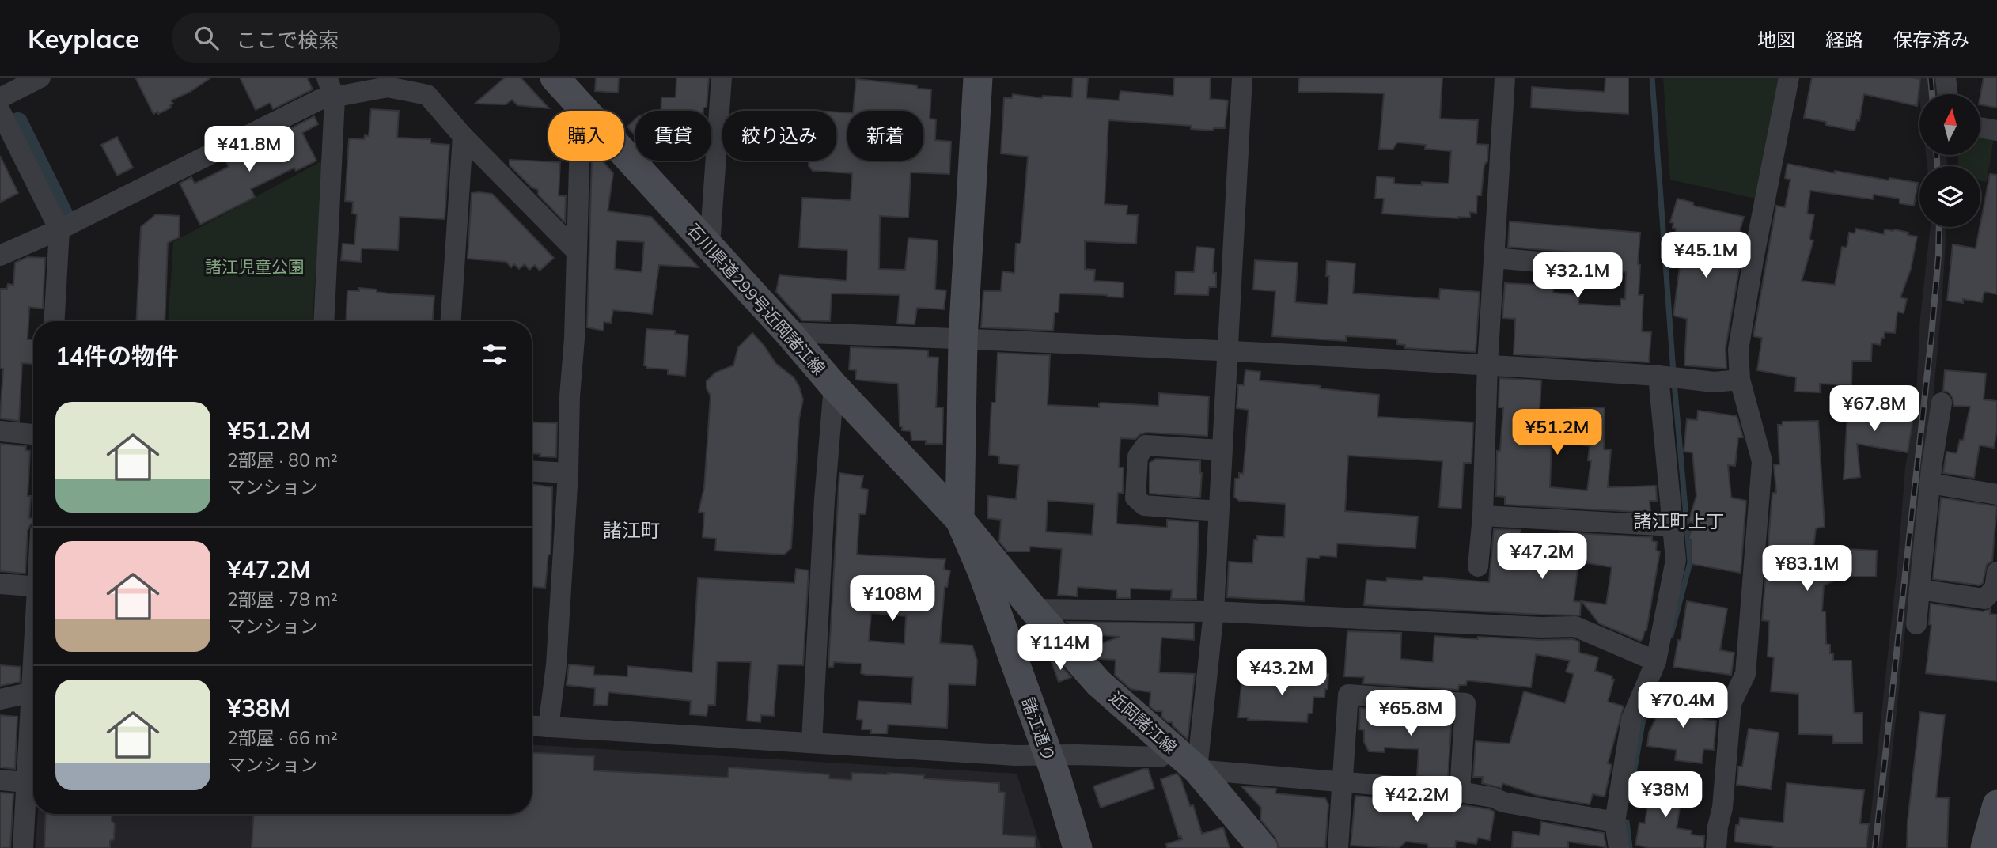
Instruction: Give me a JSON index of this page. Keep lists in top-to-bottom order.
{
  "streets": {
    "main road": ["石川県道299号近岡諸江線", "近岡諸江線", "諸江通り"]
  },
  "crossings": [
    ["石川県道299号近岡諸江線", "近岡諸江線"],
    ["石川県道299号近岡諸江線", "諸江通り"],
    ["近岡諸江線", "諸江通り"]
  ],
  "districts": ["諸江町上丁", "諸江町"],
  "parks": ["諸江児童公園"],
  "north": "top",
  "page": {
    "header": "Keyplace",
    "search": "ここで検索",
    "nav": ["地図", "経路", "保存済み"],
    "chip": [
      "購入",
      "賃貸",
      "絞り込み",
      "新着"
    ],
    "price": [
      "¥41.8M",
      "¥45.1M",
      "¥32.1M",
      "¥67.8M",
      "¥51.2M",
      "¥47.2M",
      "¥83.1M",
      "¥108M",
      "¥114M",
      "¥43.2M",
      "¥70.4M",
      "¥65.8M",
      "¥38M",
      "¥42.2M"
    ],
    "heading": "14件の物件",
    "list": [
      {
        "name": "¥51.2M",
        "note": "2部屋 · 80 m² · マンション"
      },
      {
        "name": "¥47.2M",
        "note": "2部屋 · 78 m² · マンション"
      },
      {
        "name": "¥38M",
        "note": "2部屋 · 66 m² · マンション"
      }
    ]
  }
}
